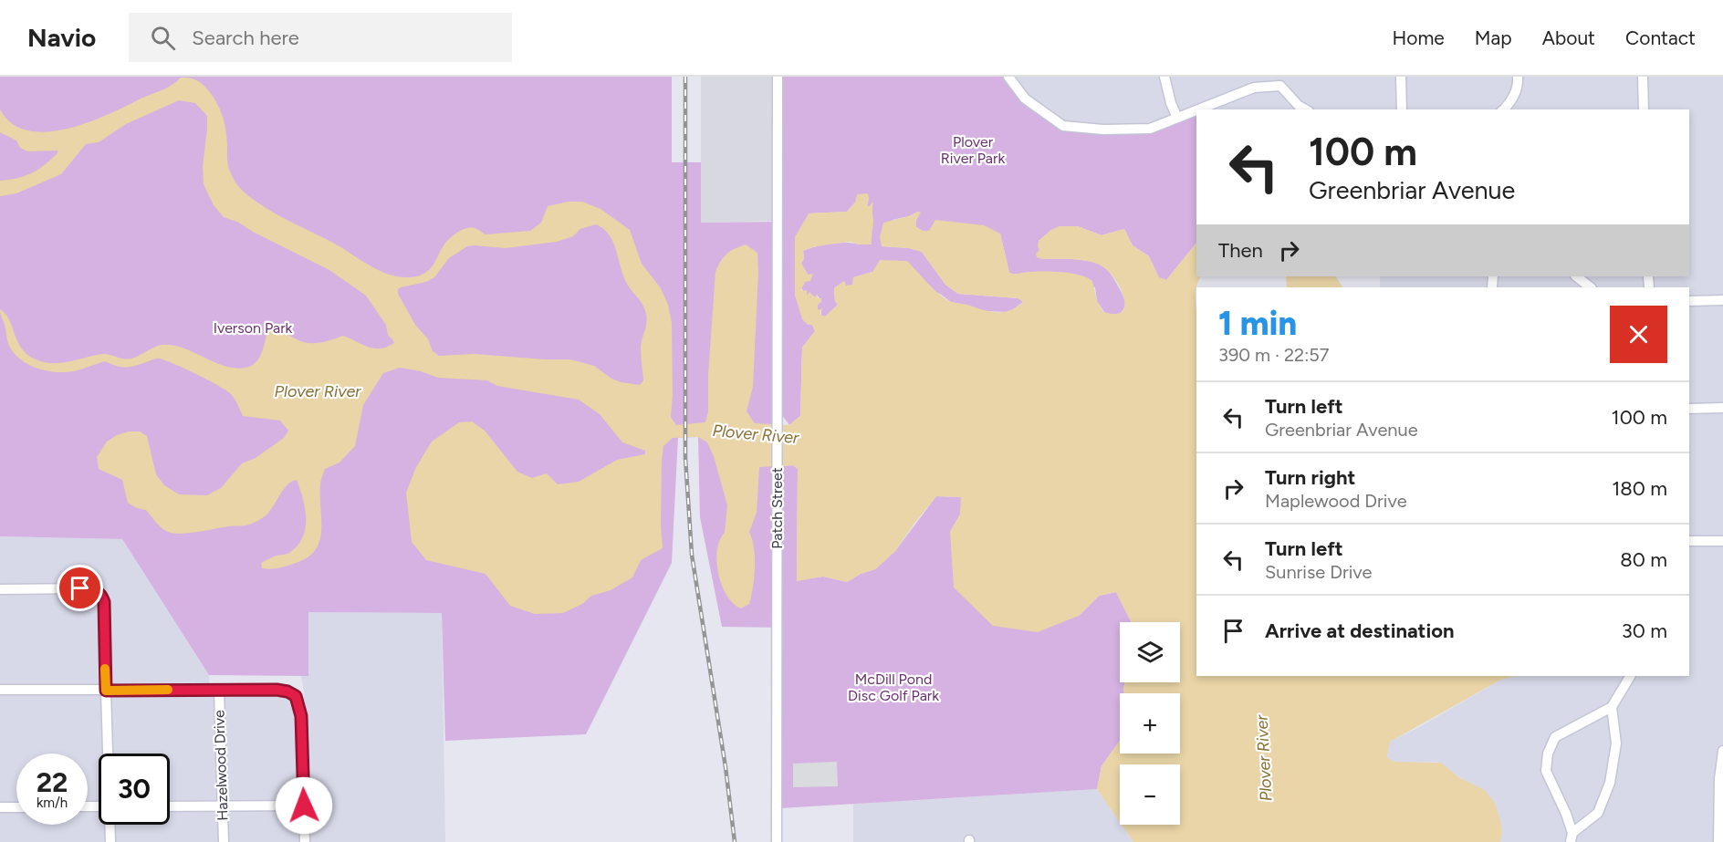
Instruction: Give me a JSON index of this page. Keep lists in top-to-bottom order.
{
  "streets": {
    "street": ["Patch Street", "Hazelwood Drive"]
  },
  "water": ["Plover River"],
  "parks": ["Plover River Park", "Iverson Park", "McDill Pond Disc Golf Park"],
  "page": {
    "header": "Navio",
    "search": "Search here",
    "nav": [
      "Home",
      "Map",
      "About",
      "Contact"
    ],
    "turn": ["100 m", "Greenbriar Avenue"],
    "then": "Then",
    "heading": ["1 min", "390 m · 22:57"],
    "list": [
      {
        "name": "Turn left",
        "note": "Greenbriar Avenue",
        "value": "100 m"
      },
      {
        "name": "Turn right",
        "note": "Maplewood Drive",
        "value": "180 m"
      },
      {
        "name": "Turn left",
        "note": "Sunrise Drive",
        "value": "80 m"
      },
      {
        "name": "Arrive at destination",
        "value": "30 m"
      }
    ],
    "map_buttons": ["+", "−"],
    "speed": "22 km/h",
    "limit": "30"
  }
}
